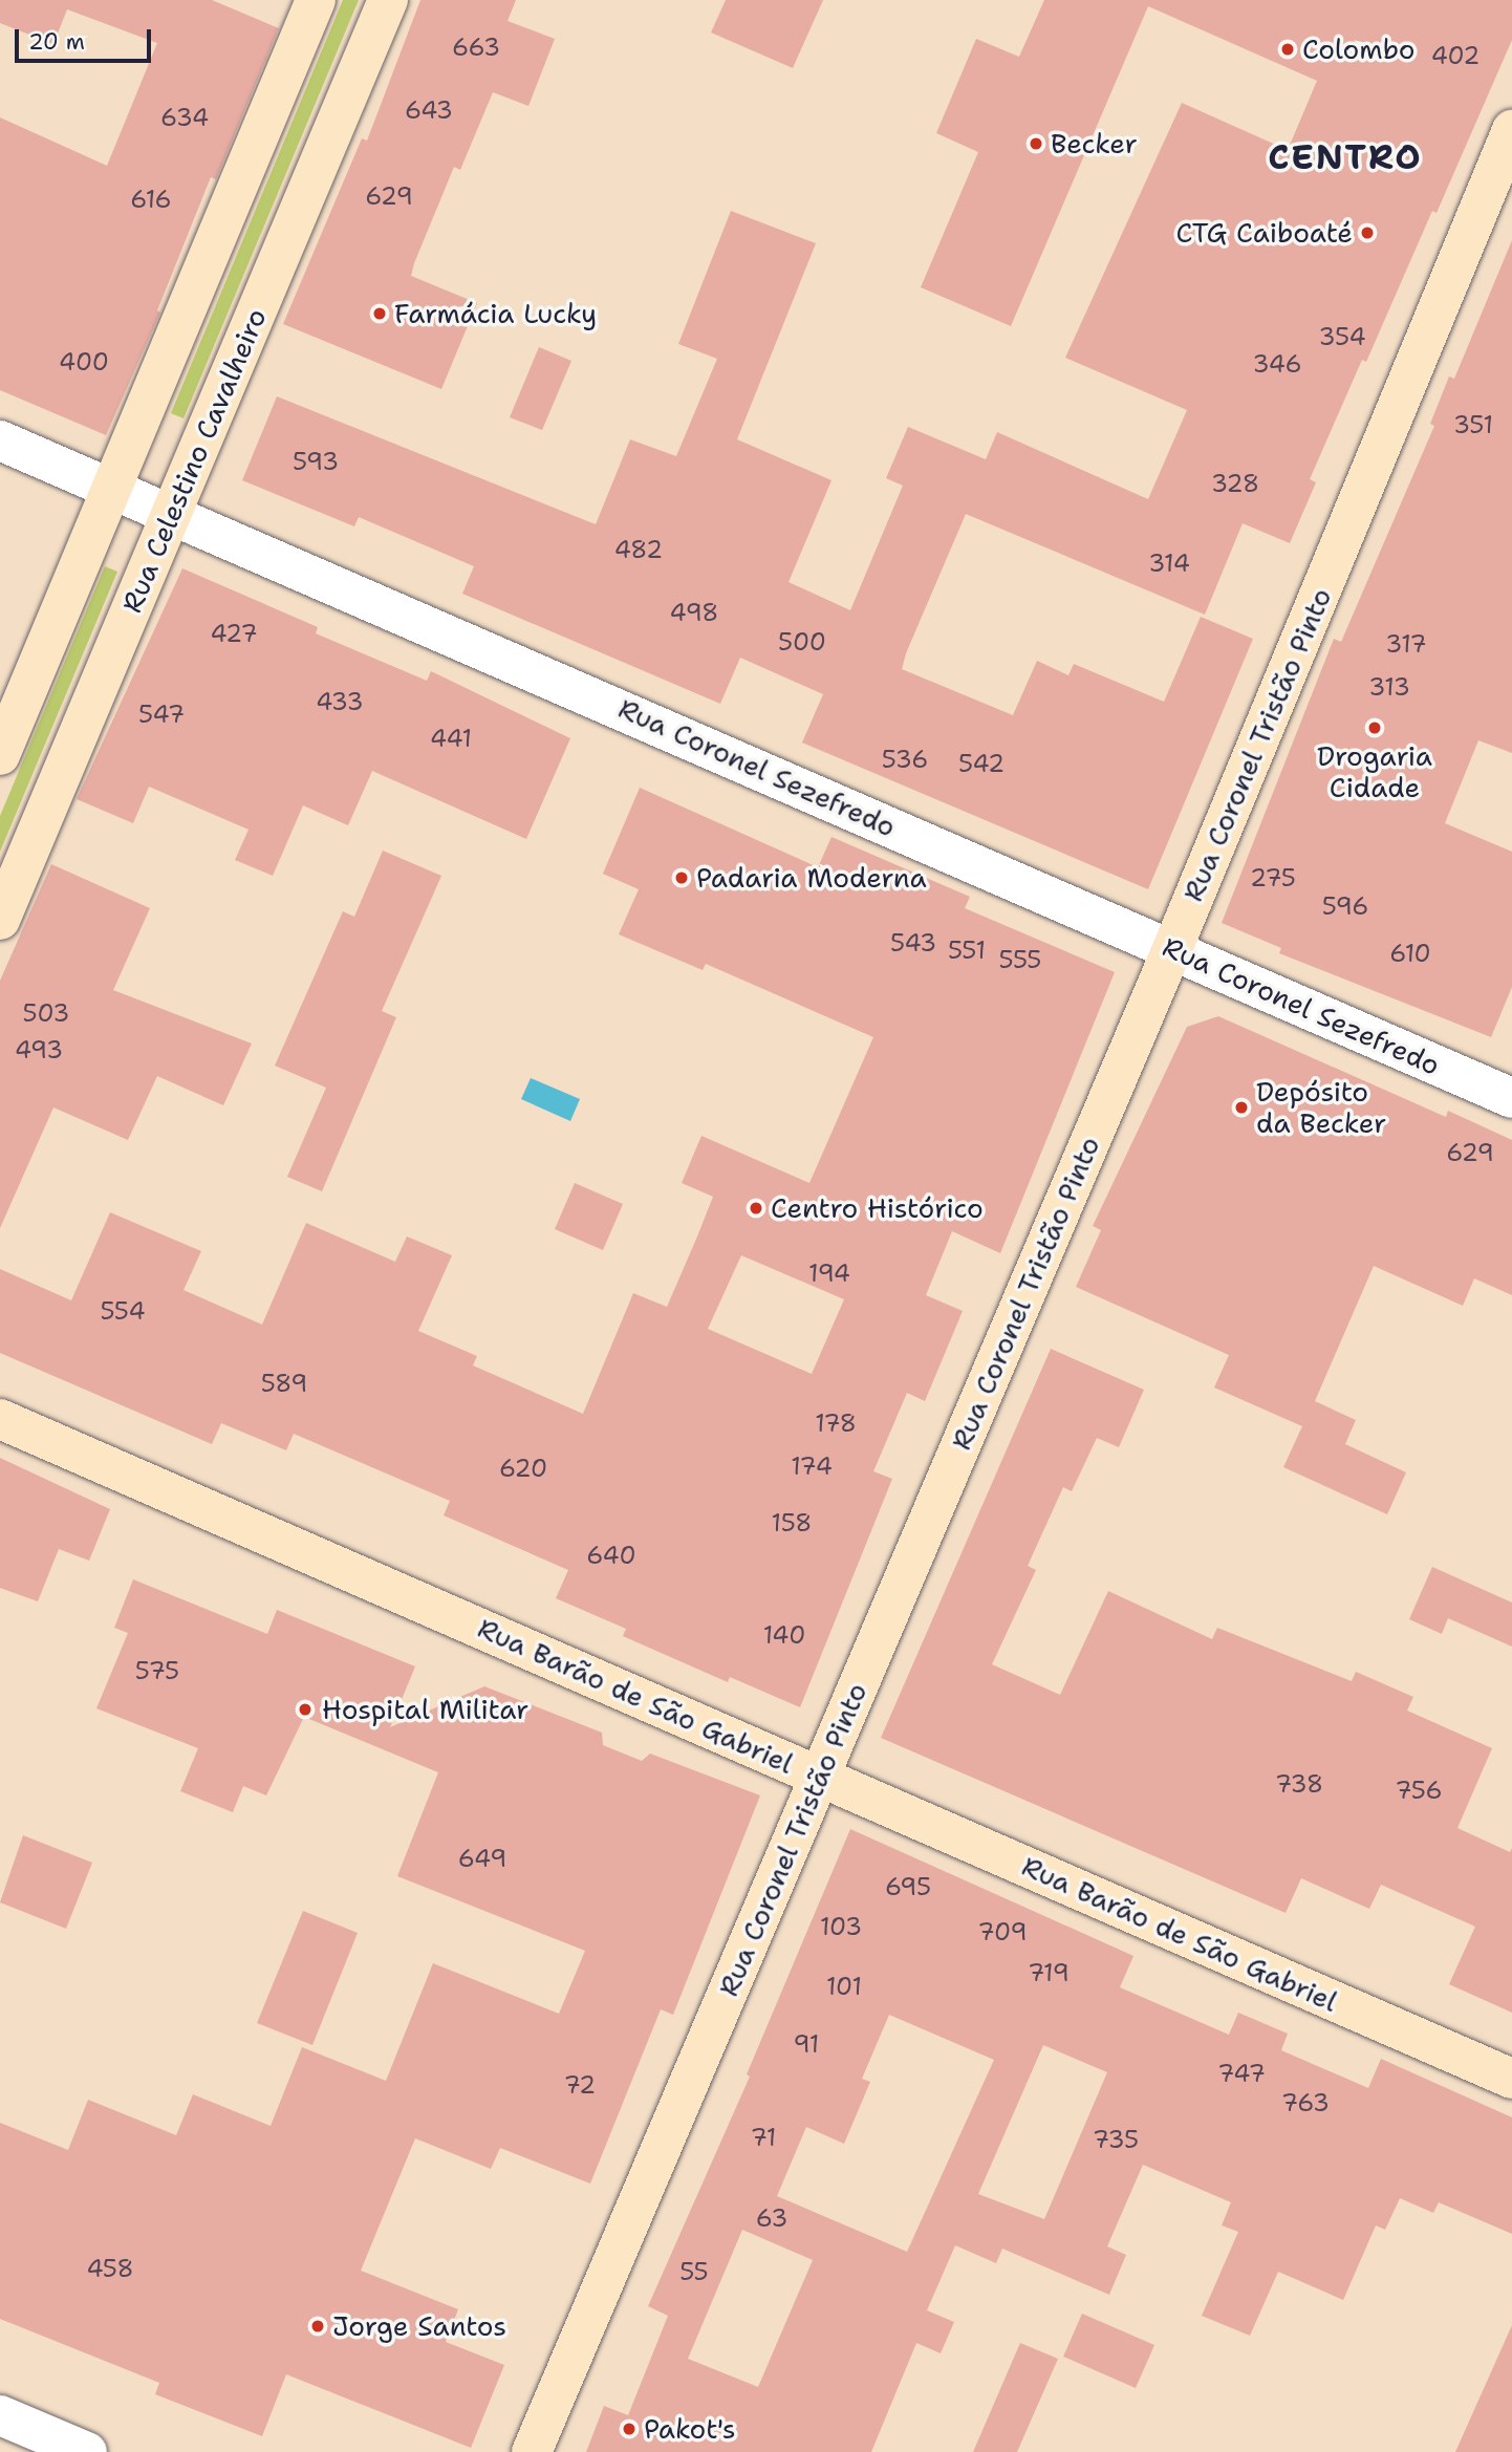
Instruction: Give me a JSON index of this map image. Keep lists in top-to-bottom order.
{
  "streets": {
    "main road": ["Rua Celestino Cavalheiro", "Rua Coronel Tristão Pinto", "Rua Barão de São Gabriel"],
    "street": ["Rua Coronel Sezefredo"]
  },
  "crossings": [
    ["Rua Celestino Cavalheiro", "Rua Coronel Sezefredo"],
    ["Rua Coronel Tristão Pinto", "Rua Coronel Sezefredo"],
    ["Rua Coronel Tristão Pinto", "Rua Barão de São Gabriel"]
  ],
  "districts": ["CENTRO"],
  "places": [
    "Colombo",
    "Becker",
    "CTG Caiboaté",
    "Farmácia Lucky",
    "Drogaria Cidade",
    "Padaria Moderna",
    "Depósito da Becker",
    "Centro Histórico",
    "Hospital Militar",
    "Jorge Santos",
    "Pakot's"
  ],
  "house_numbers": [
    "663",
    "402",
    "643",
    "634",
    "629",
    "616",
    "354",
    "400",
    "346",
    "351",
    "593",
    "328",
    "482",
    "314",
    "498",
    "427",
    "500",
    "317",
    "313",
    "433",
    "547",
    "441",
    "536",
    "542",
    "275",
    "596",
    "543",
    "551",
    "610",
    "555",
    "503",
    "493",
    "629",
    "194",
    "554",
    "589",
    "178",
    "174",
    "620",
    "158",
    "640",
    "140",
    "575",
    "738",
    "756",
    "649",
    "695",
    "103",
    "709",
    "719",
    "101",
    "91",
    "747",
    "72",
    "763",
    "71",
    "735",
    "63",
    "458",
    "55"
  ],
  "scale_bar": "20 m"
}
